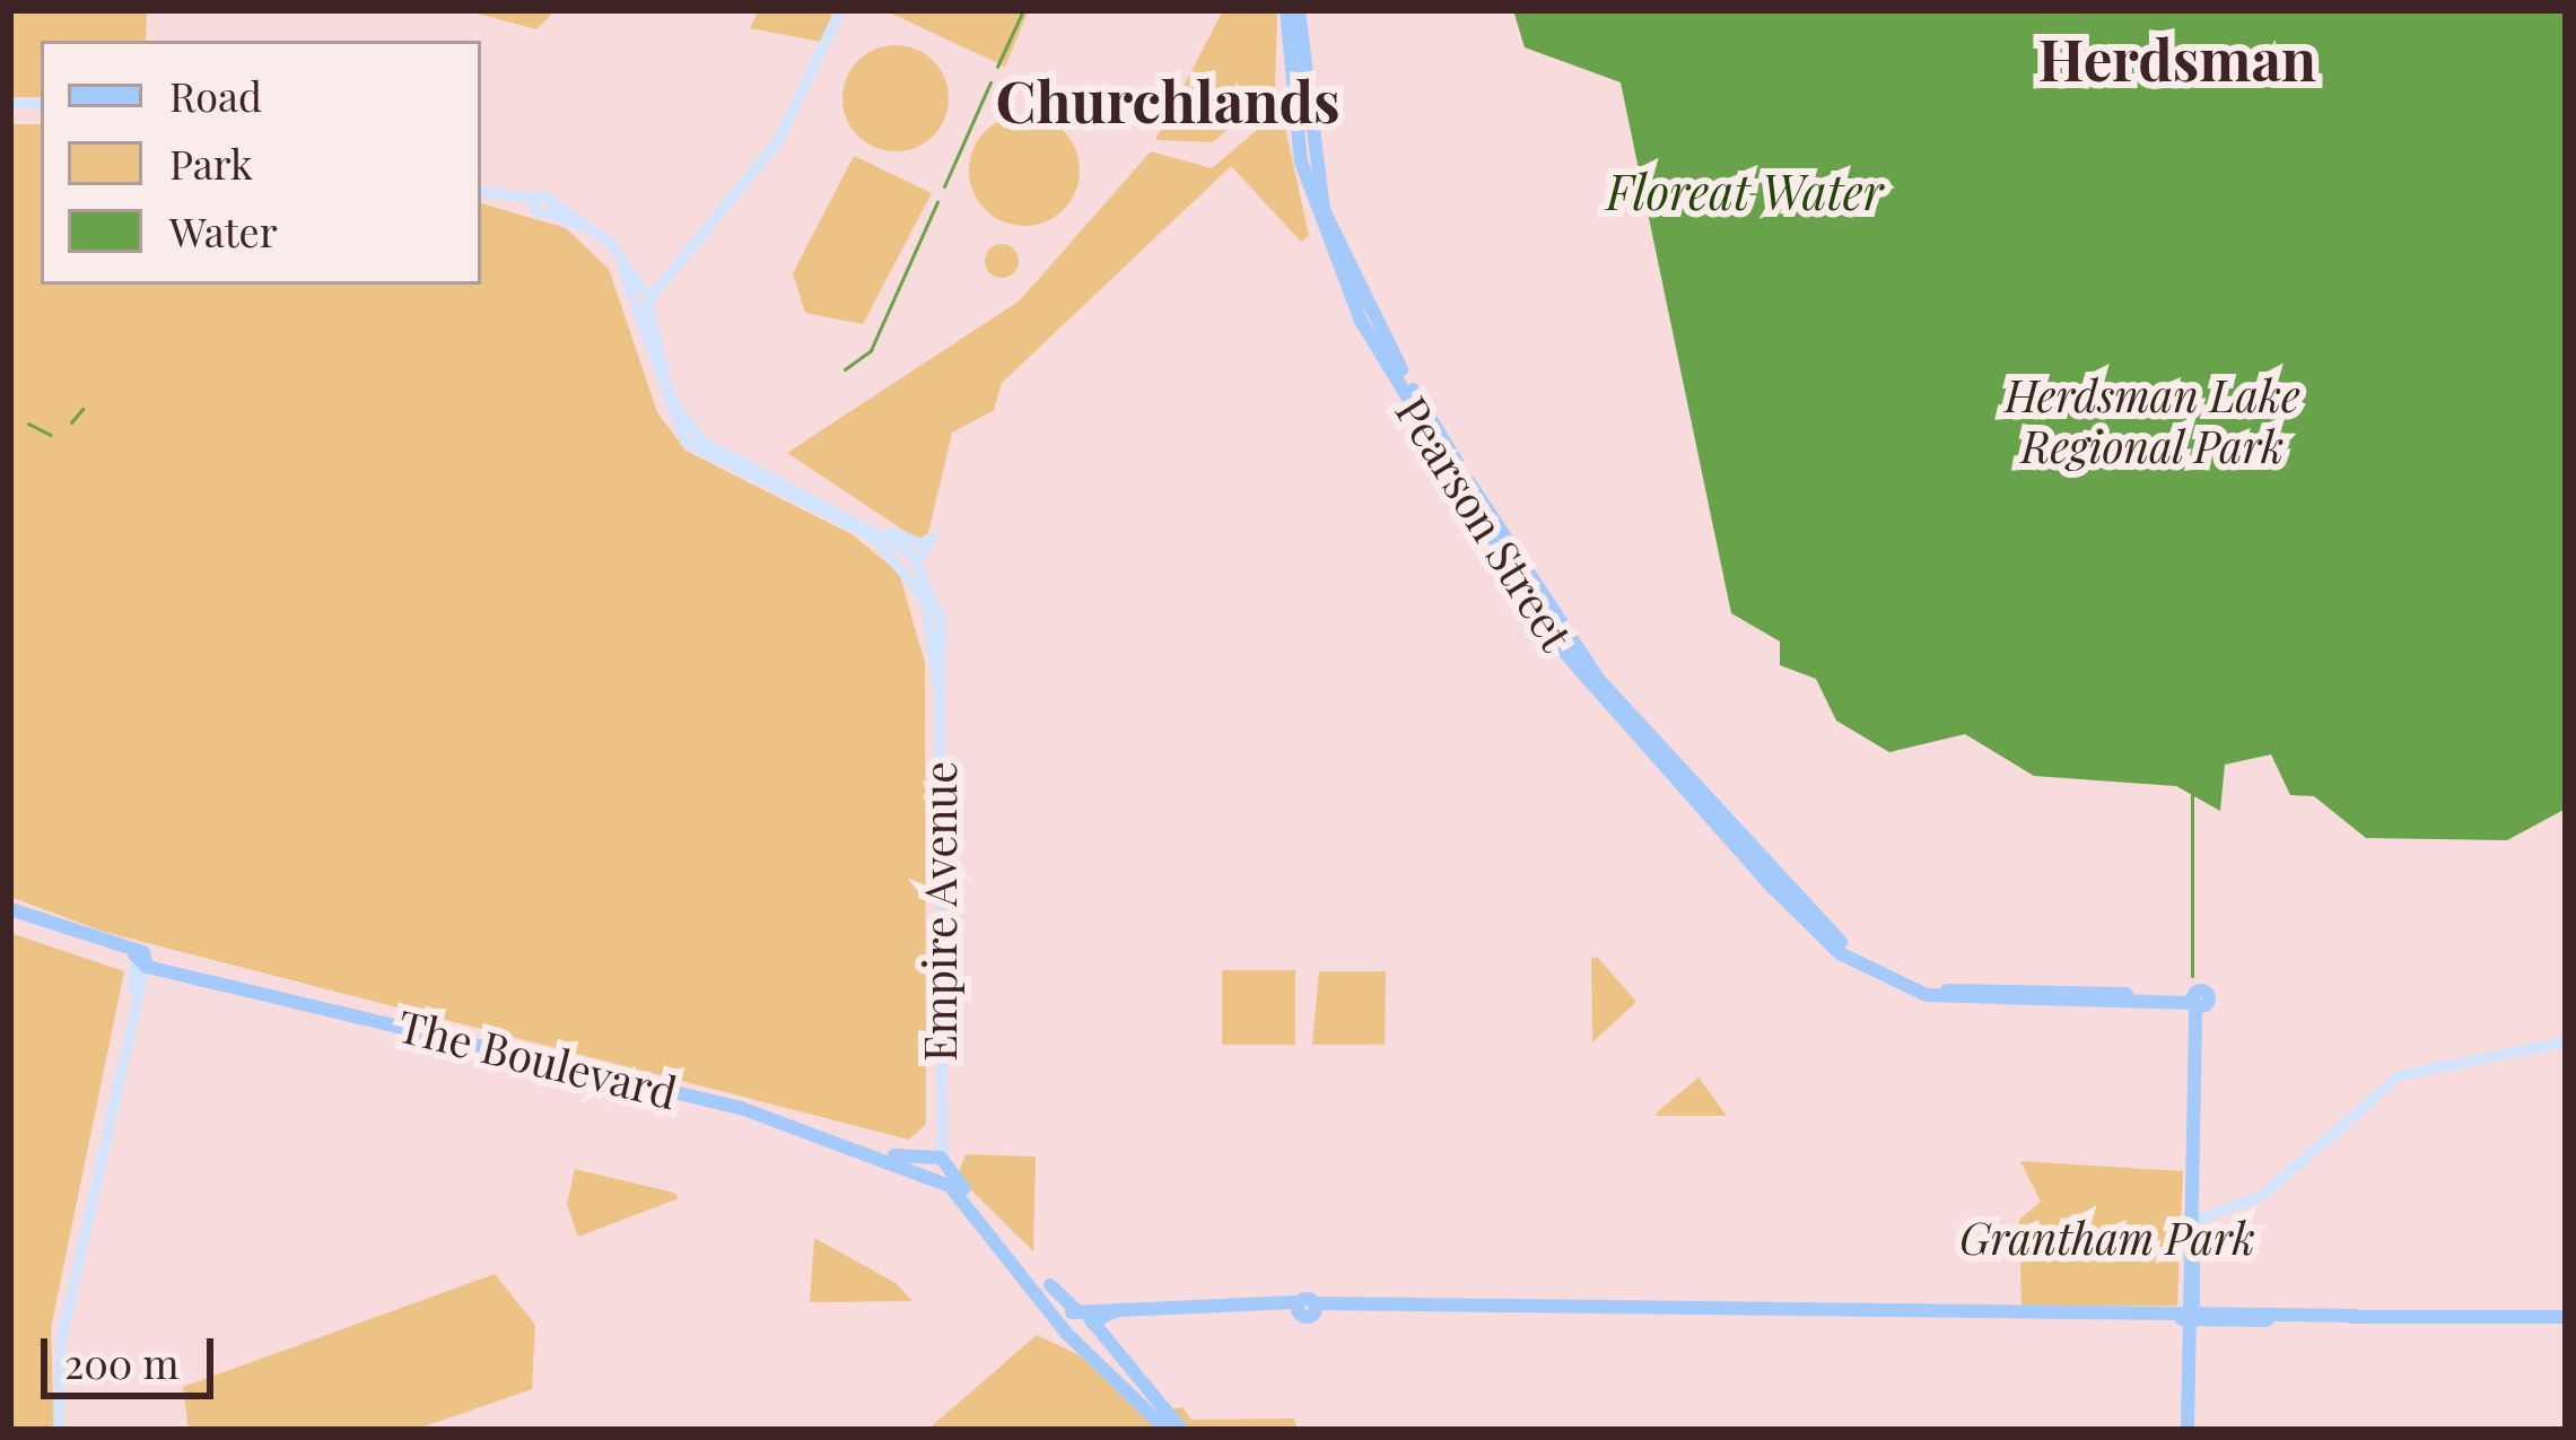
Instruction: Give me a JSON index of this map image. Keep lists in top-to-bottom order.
{
  "streets": {
    "main road": ["Pearson Street", "Empire Avenue", "The Boulevard"]
  },
  "crossings": [
    ["Empire Avenue", "The Boulevard"]
  ],
  "districts": ["Herdsman", "Churchlands"],
  "water": ["Floreat Water"],
  "parks": ["Herdsman Lake Regional Park", "Grantham Park"],
  "legend": ["Road", "Park", "Water"],
  "scale_bar": "200 m"
}
